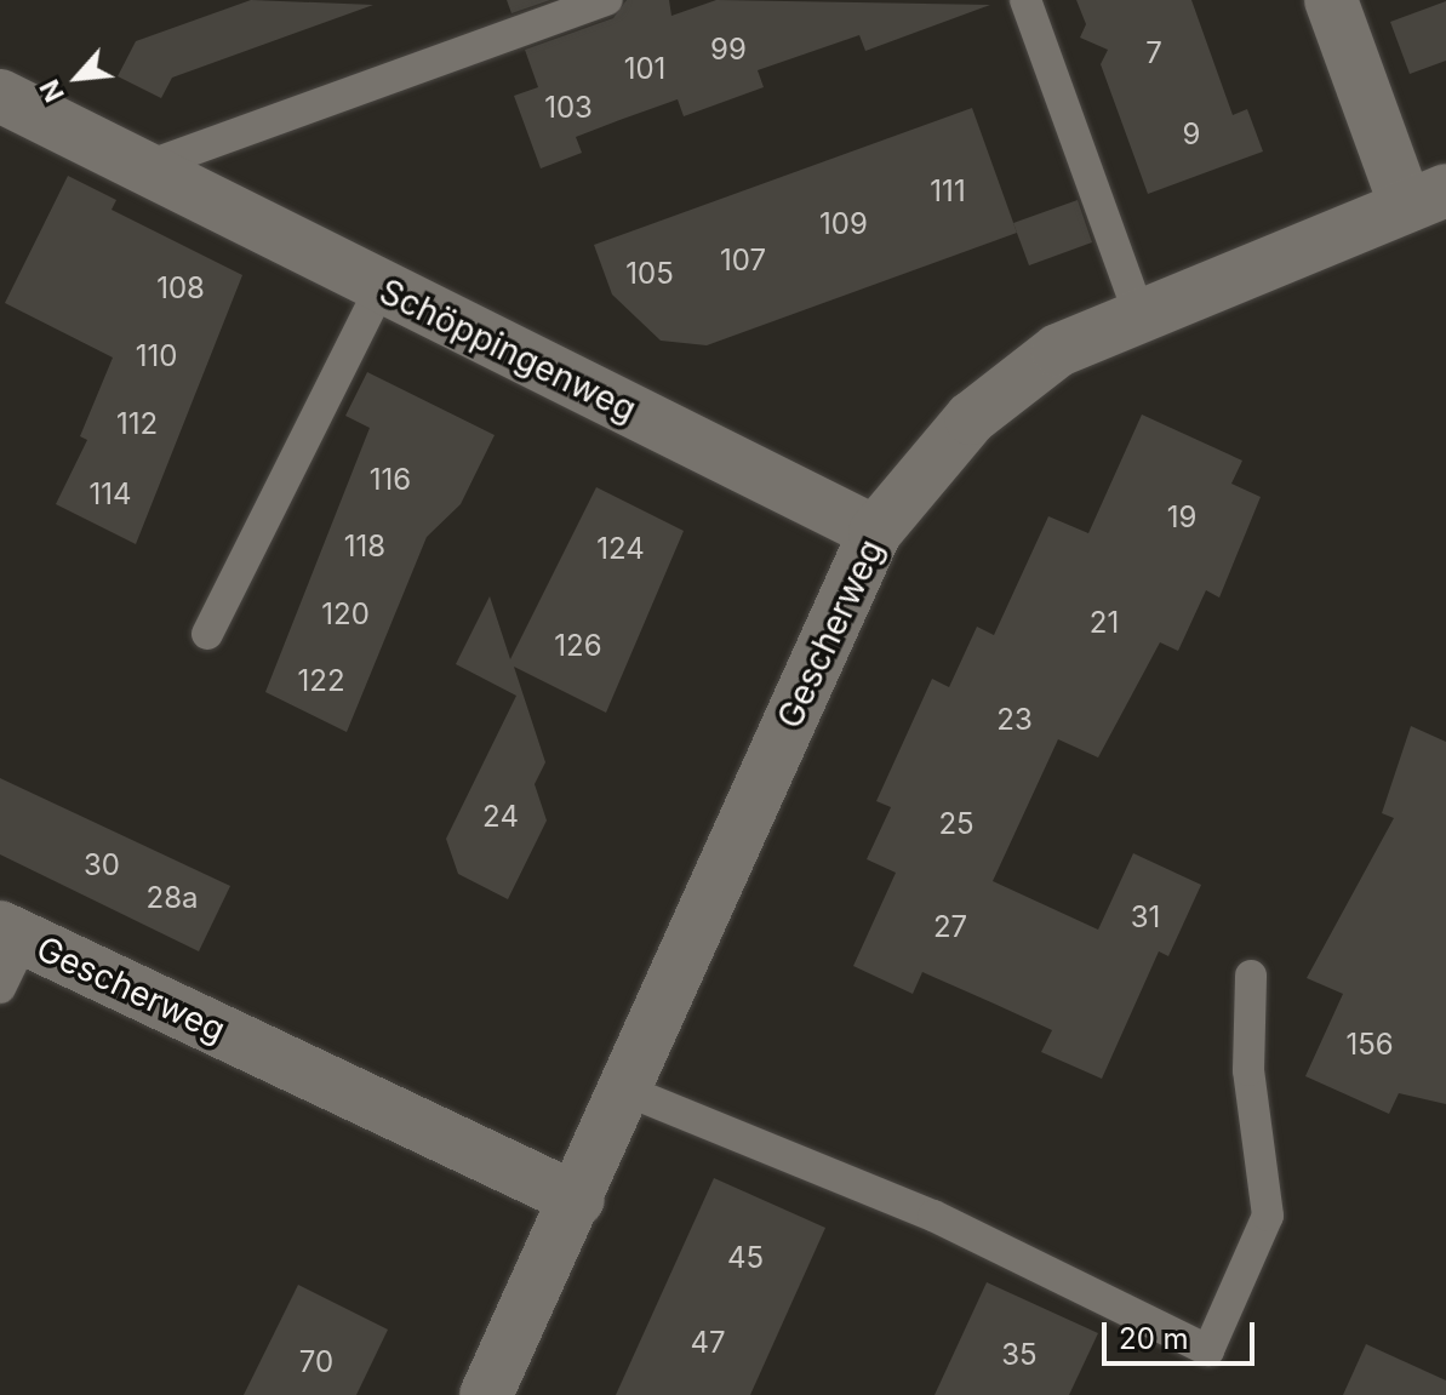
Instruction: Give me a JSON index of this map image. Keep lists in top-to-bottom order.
{
  "streets": {
    "street": ["Schöppingenweg", "Gescherweg"]
  },
  "crossings": [
    ["Schöppingenweg", "Gescherweg"]
  ],
  "house_numbers": [
    "99",
    "7",
    "101",
    "103",
    "9",
    "111",
    "109",
    "107",
    "105",
    "108",
    "110",
    "112",
    "116",
    "114",
    "19",
    "118",
    "124",
    "120",
    "21",
    "126",
    "122",
    "23",
    "24",
    "25",
    "30",
    "28a",
    "31",
    "27",
    "156",
    "45",
    "47",
    "35",
    "70"
  ],
  "scale_bar": "20 m",
  "north": "bottom left"
}
